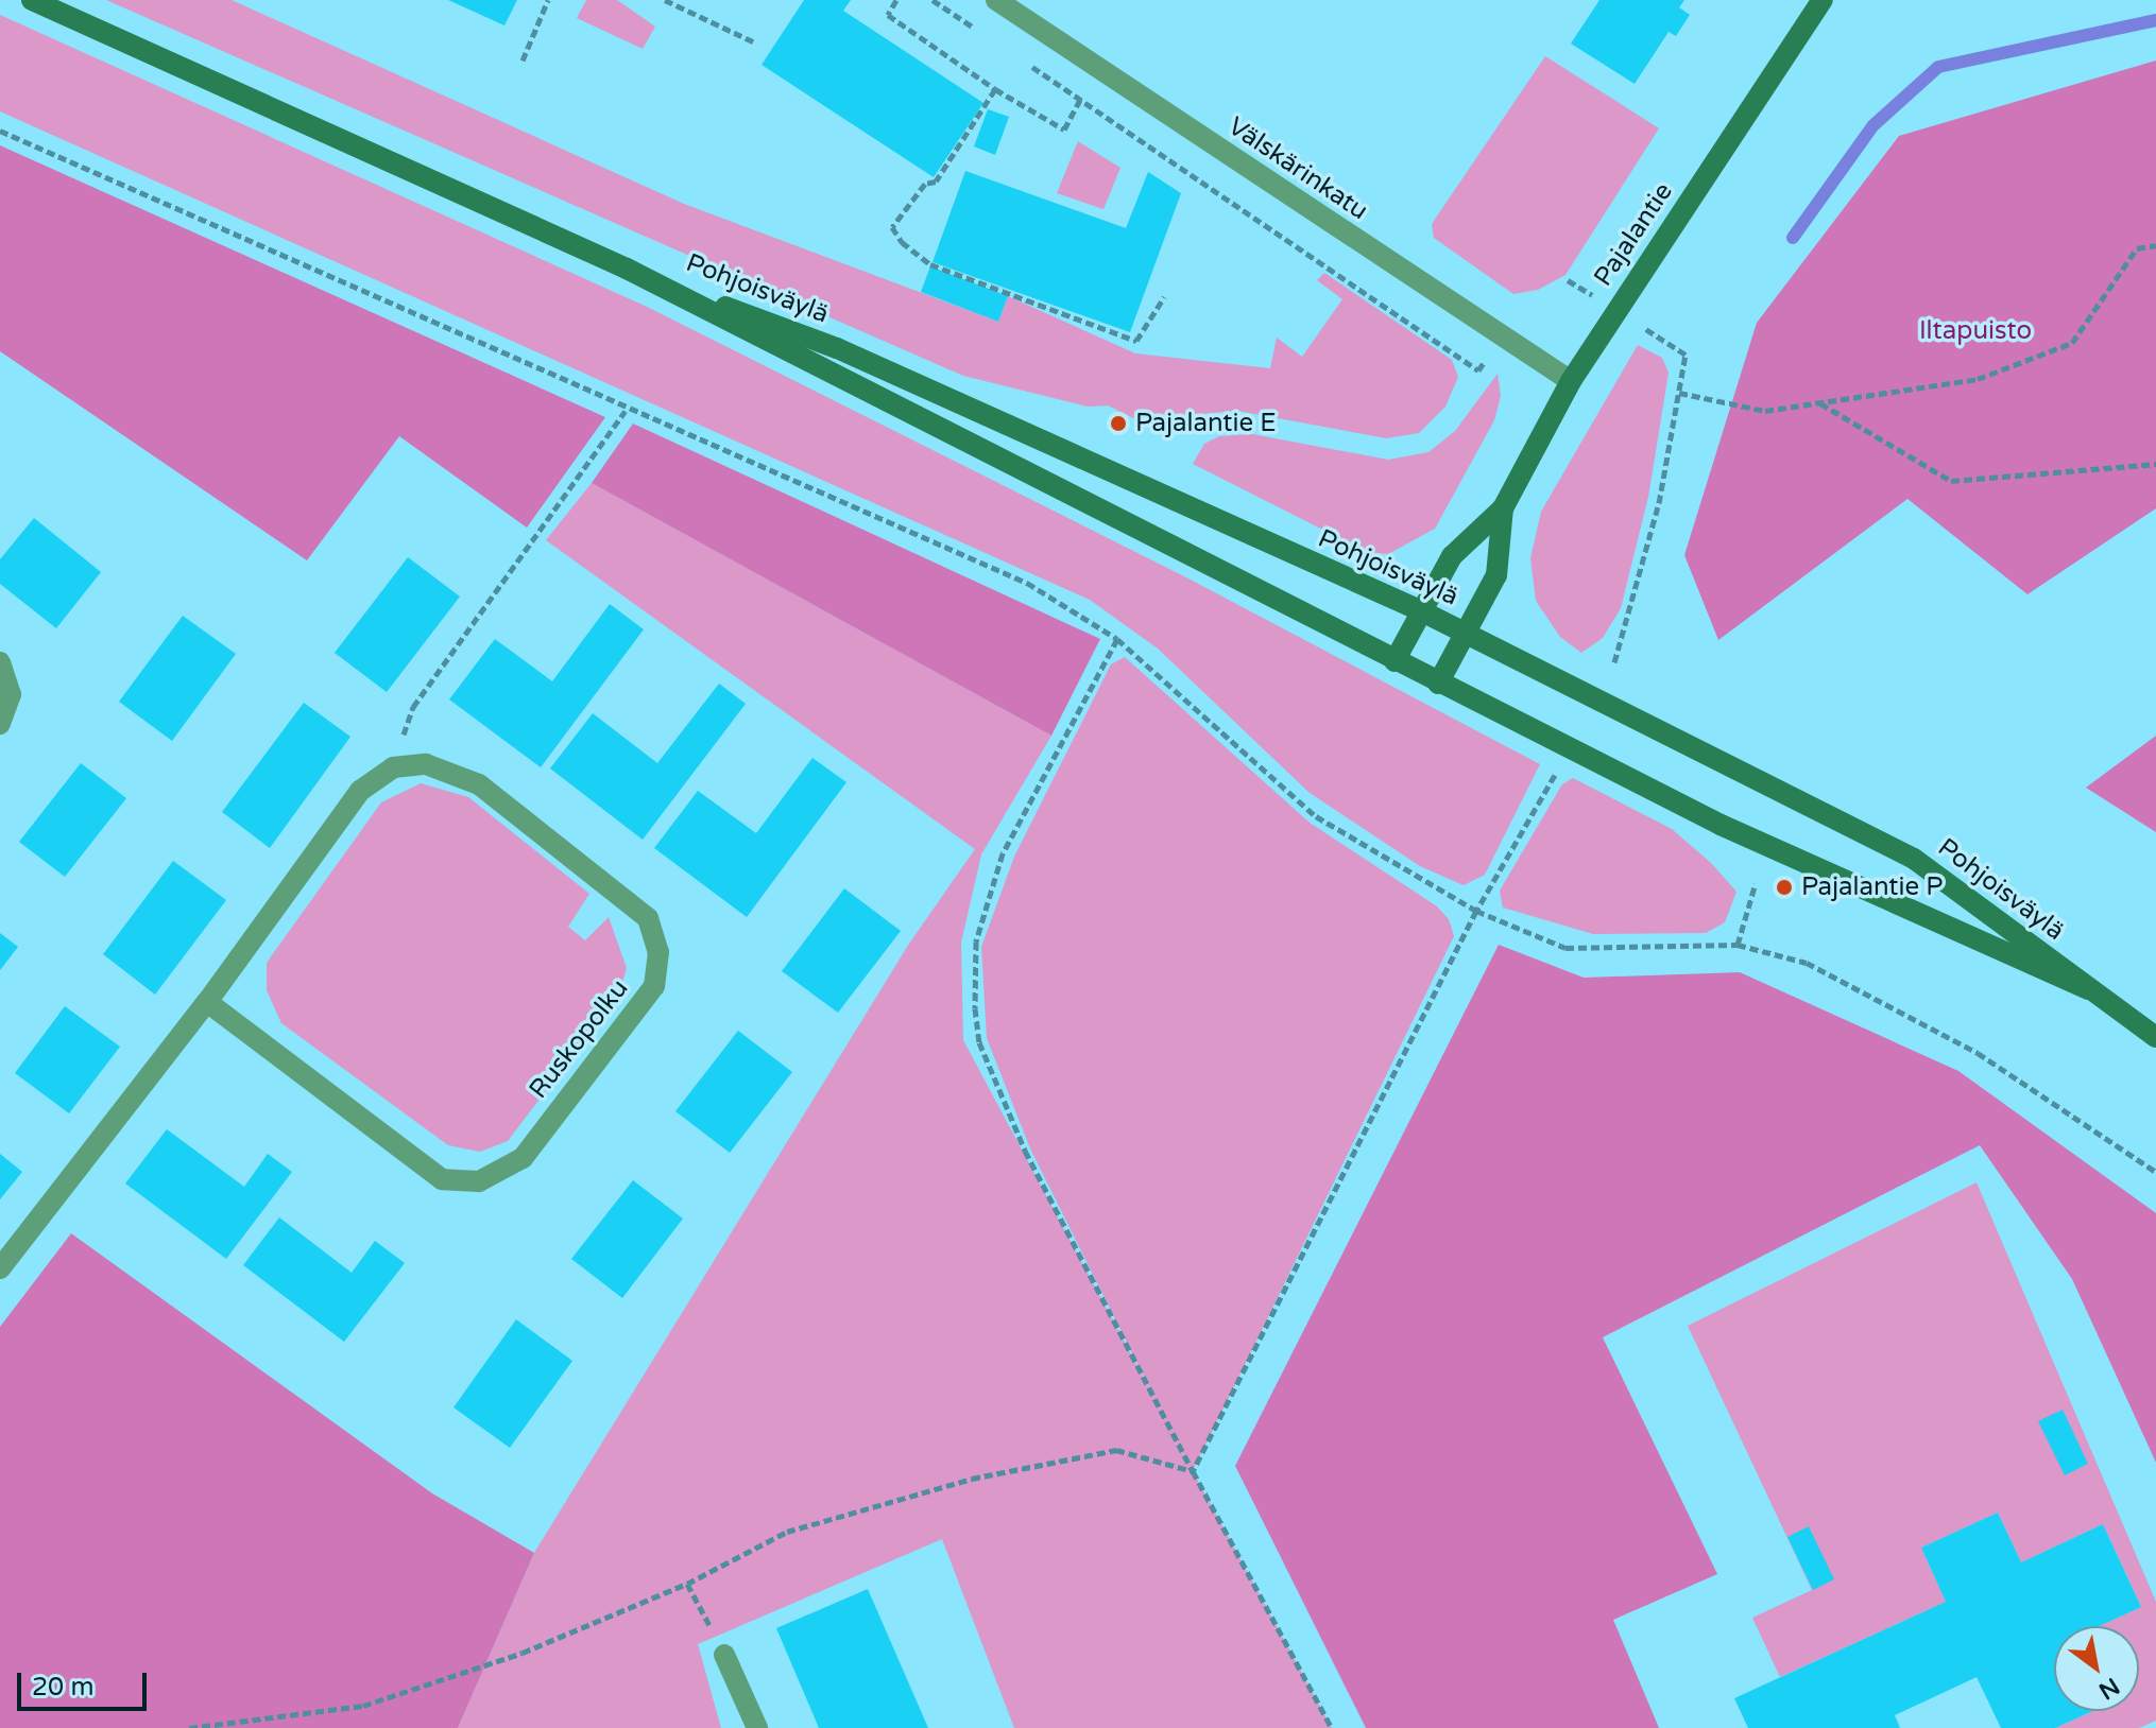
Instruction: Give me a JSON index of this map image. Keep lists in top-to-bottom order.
{
  "streets": {
    "main road": ["Pajalantie", "Pohjoisväylä"],
    "street": ["Välskärinkatu", "Ruskopolku"]
  },
  "crossings": [
    ["Välskärinkatu", "Pajalantie"],
    ["Pajalantie", "Pohjoisväylä"]
  ],
  "parks": ["Iltapuisto"],
  "places": ["Pajalantie E", "Pajalantie P"],
  "scale_bar": "20 m",
  "north": "bottom right"
}
